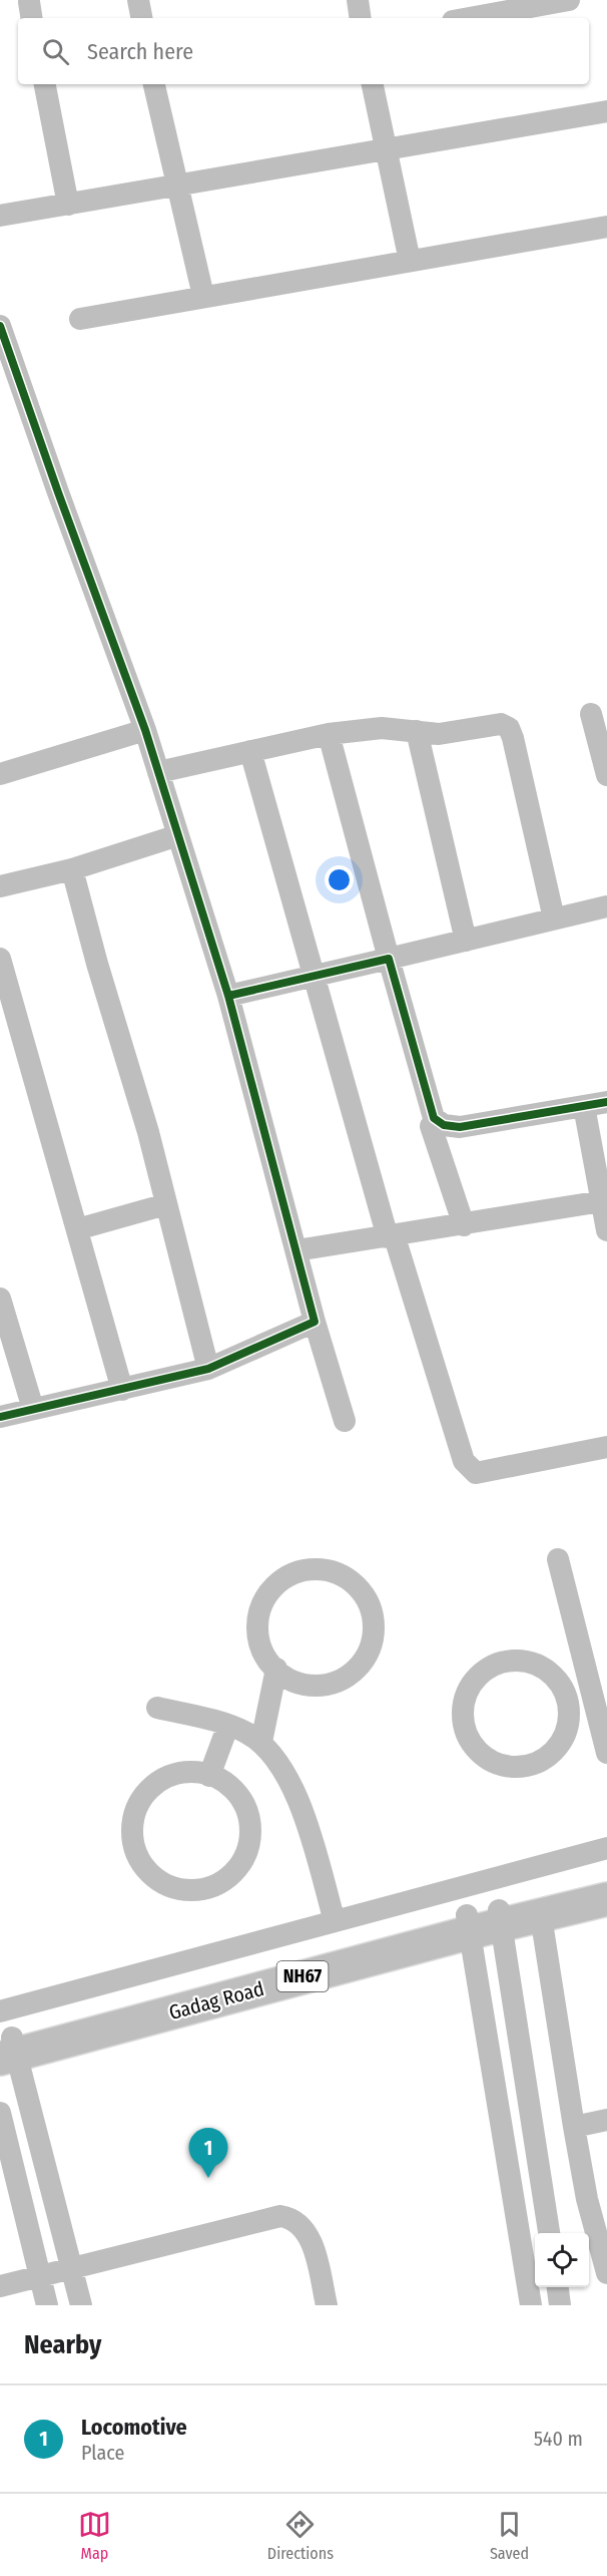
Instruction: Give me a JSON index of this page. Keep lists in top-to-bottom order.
{
  "streets": {
    "highway": ["NH67", "Gadag Road"]
  },
  "page": {
    "search": "Search here",
    "pins": "1",
    "heading": "Nearby",
    "list": [
      {
        "mark": "1",
        "name": "Locomotive",
        "note": "Place",
        "value": "540 m"
      }
    ],
    "nav": ["Map", "Directions", "Saved"]
  }
}
